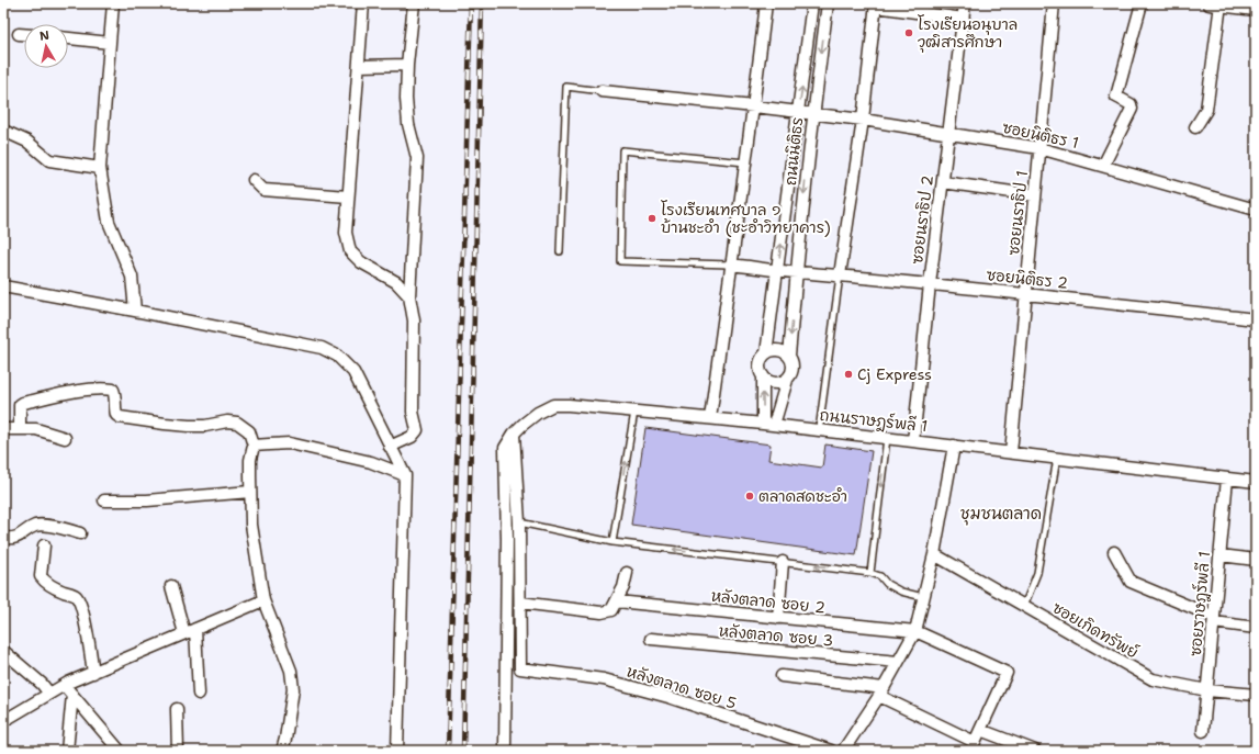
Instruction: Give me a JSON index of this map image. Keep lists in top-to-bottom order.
{
  "streets": {
    "street": [
      "ซอยนิติธร 1",
      "ถนนนิติธร",
      "ซอยนราธิป 1",
      "ซอยนราธิป 2",
      "ซอยนิติธร 2",
      "ถนนราษฎร์พลี 1",
      "หลังตลาด ซอย 2",
      "ซอยราษฎร์พลี 1",
      "ซอยเกิดทรัพย์",
      "หลังตลาด ซอย 3",
      "หลังตลาด ซอย 5"
    ]
  },
  "crossings": [
    ["ซอยนิติธร 1", "ถนนนิติธร"],
    ["ซอยนิติธร 1", "ซอยนราธิป 1"],
    ["ซอยนิติธร 1", "ซอยนราธิป 2"],
    ["ถนนนิติธร", "ซอยนิติธร 2"],
    ["ซอยนราธิป 1", "ซอยนิติธร 2"],
    ["ซอยนราธิป 1", "ถนนราษฎร์พลี 1"],
    ["ซอยนราธิป 2", "ซอยนิติธร 2"],
    ["ซอยนราธิป 2", "ถนนราษฎร์พลี 1"],
    ["ถนนราษฎร์พลี 1", "ซอยราษฎร์พลี 1"],
    ["ซอยราษฎร์พลี 1", "ซอยเกิดทรัพย์"]
  ],
  "districts": ["ชุมชนตลาด"],
  "places": [
    "โรงเรียนอนุบาล วุฒิสารศึกษา",
    "โรงเรียนเทศบาล ๑ บ้านชะอำ (ชะอำวิทยาคาร)",
    "Cj Express",
    "ตลาดสดชะอำ"
  ],
  "north": "top"
}
